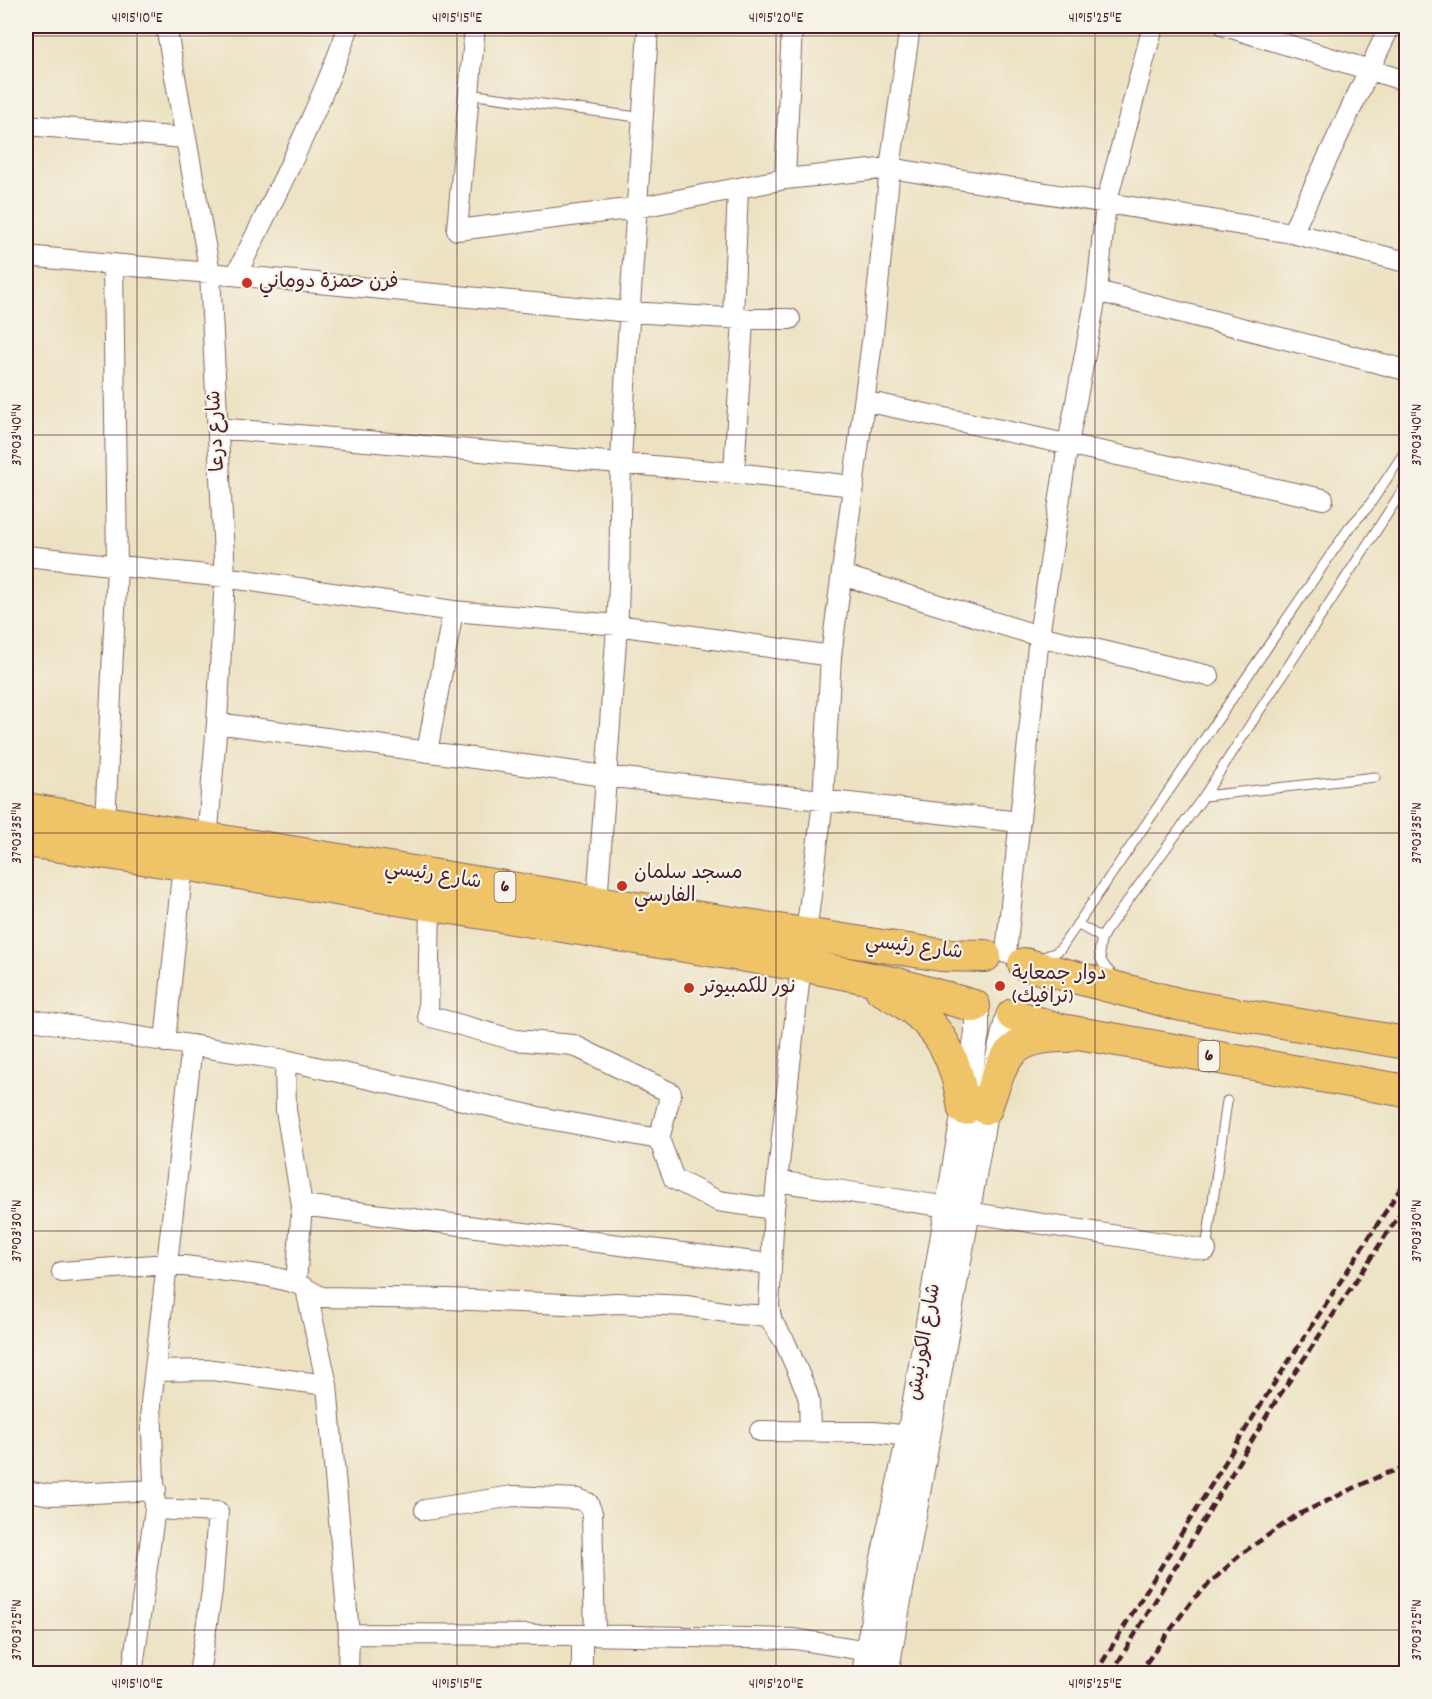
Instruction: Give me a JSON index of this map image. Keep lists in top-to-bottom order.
{
  "streets": {
    "highway": ["شارع رئيسي", "6"],
    "street": ["شارع درعا", "شارع الكورنيش"]
  },
  "crossings": [
    ["شارع درعا", "شارع رئيسي"],
    ["شارع رئيسي", "6"],
    ["شارع رئيسي", "شارع الكورنيش"],
    ["6", "شارع الكورنيش"]
  ],
  "places": [
    "فرن حمزة دوماني",
    "مسجد سلمان الفارسي",
    "دوار جمعاية (ترافيك)",
    "نور للكمبيوتر"
  ],
  "coordinates": [
    "41°15'10\"E",
    "41°15'15\"E",
    "41°15'20\"E",
    "41°15'25\"E",
    "37°03'40\"N",
    "37°03'35\"N",
    "37°03'30\"N",
    "37°03'25\"N"
  ]
}
